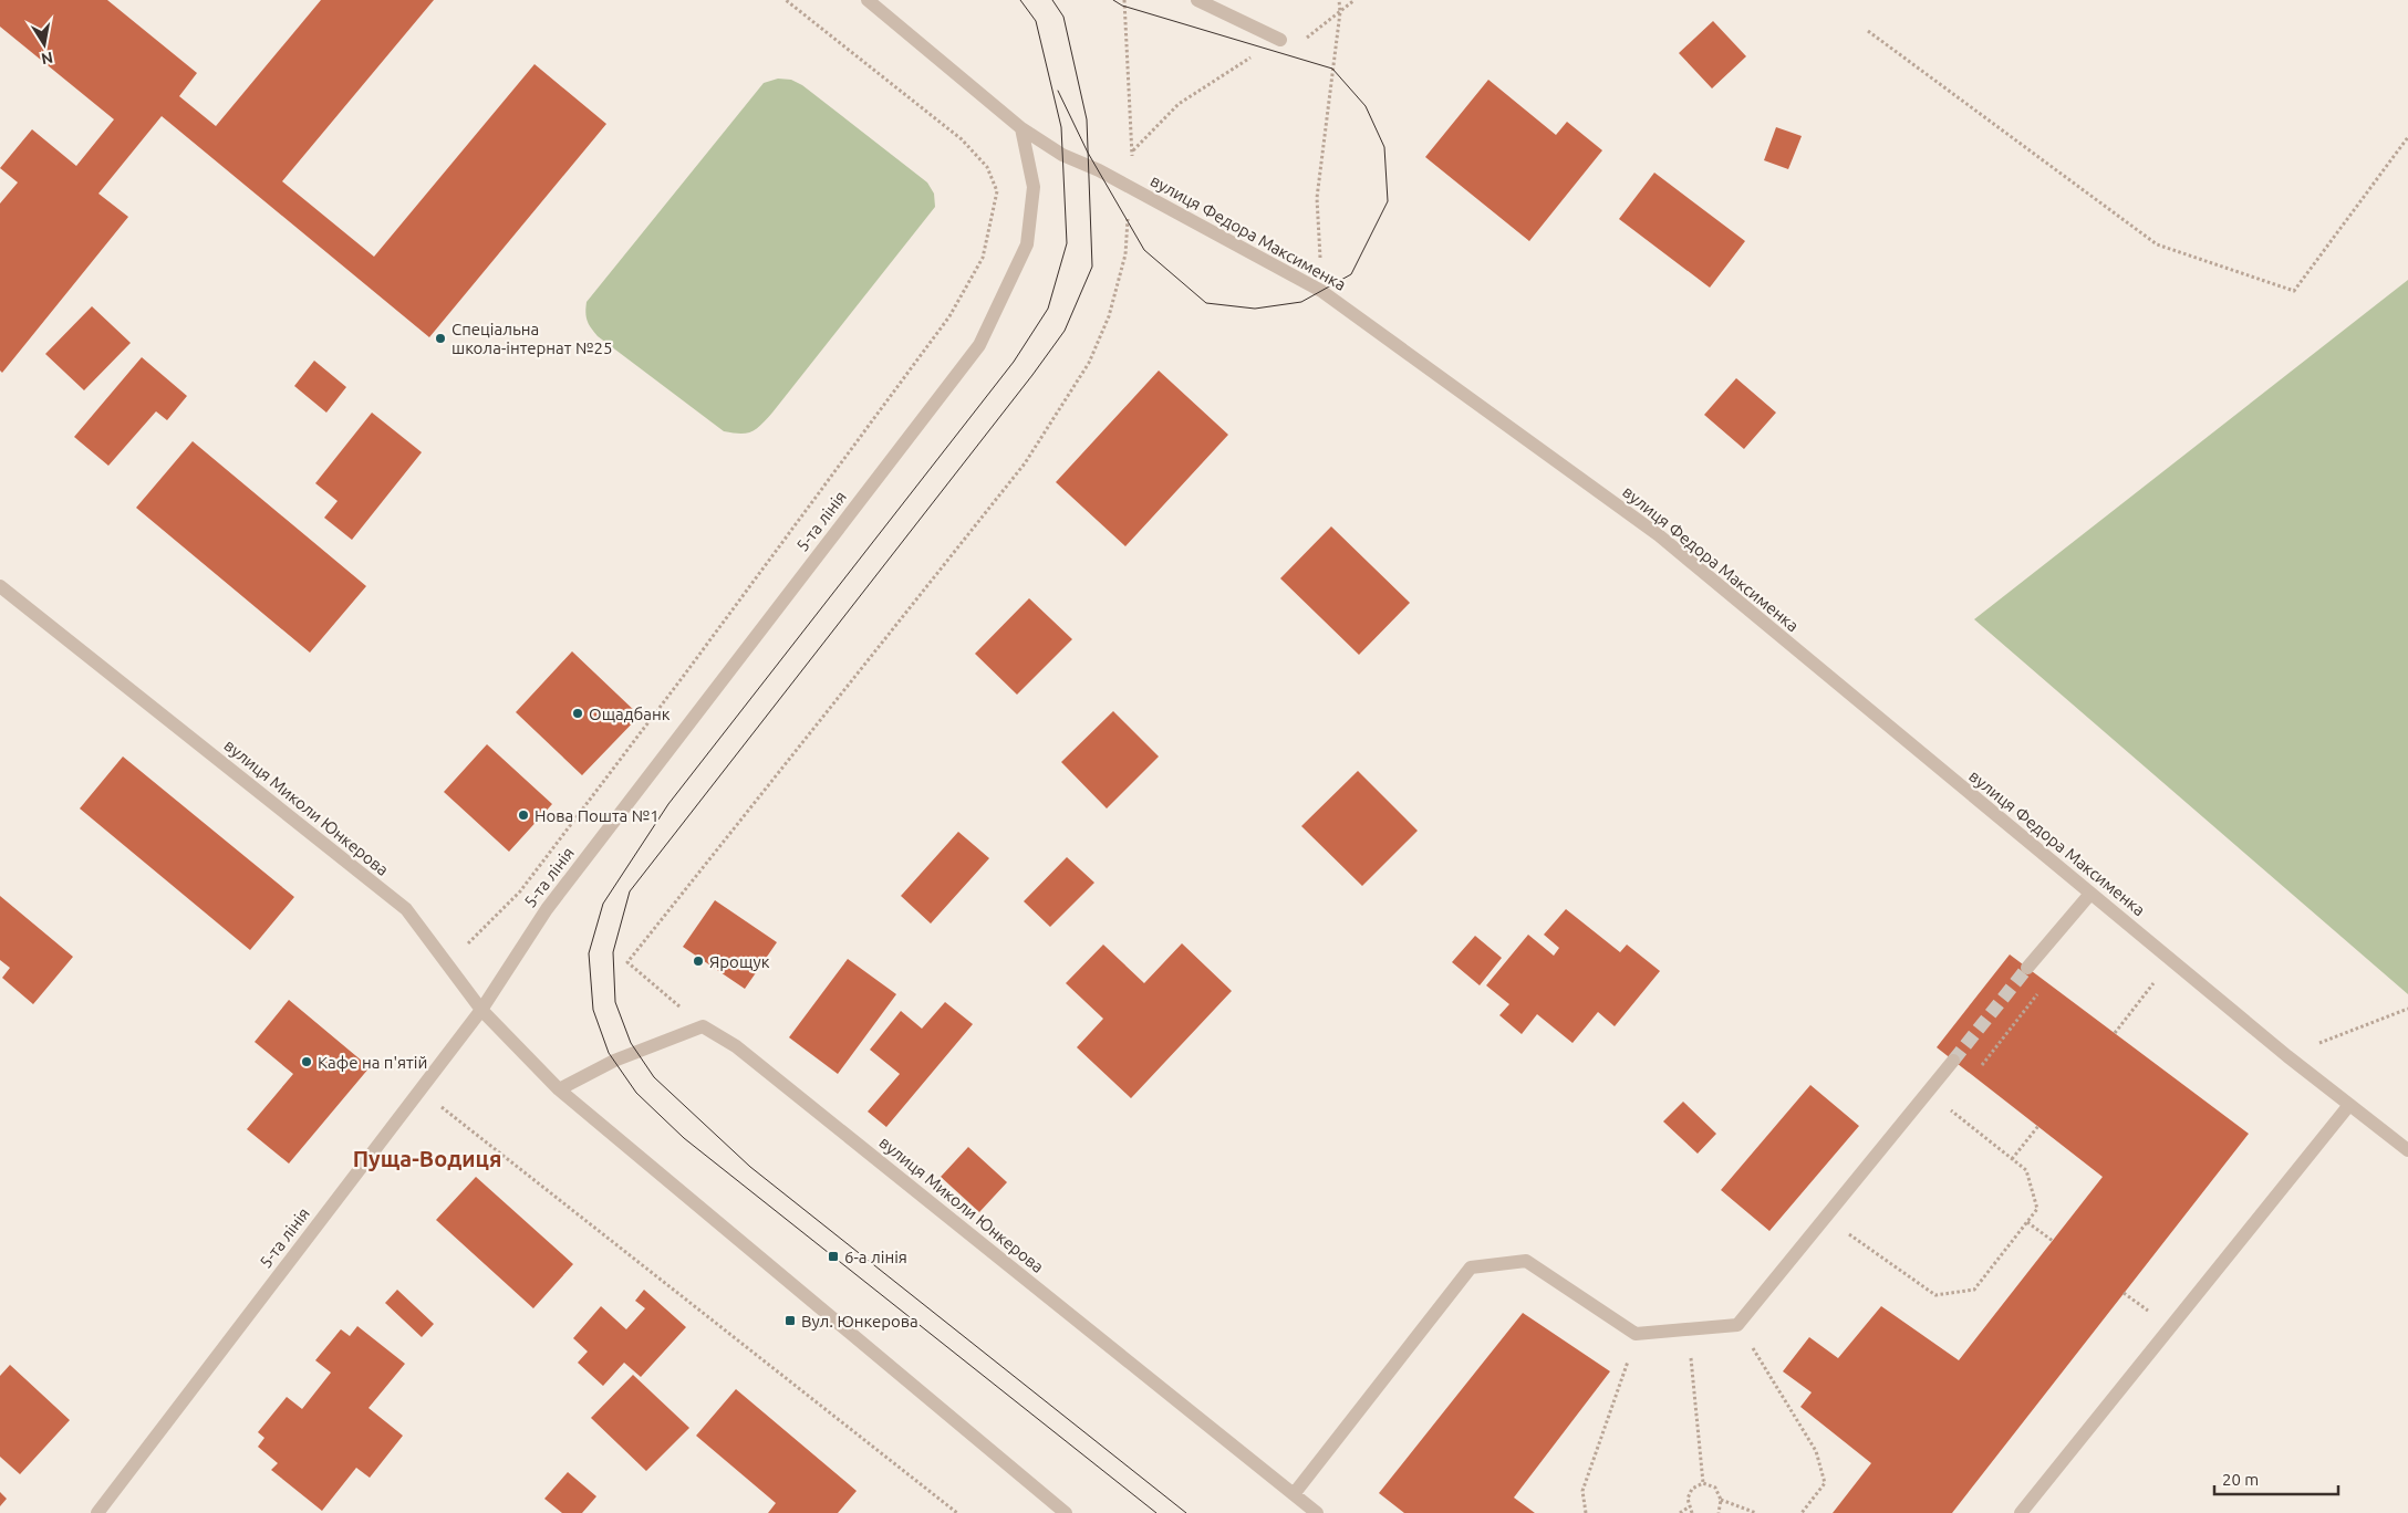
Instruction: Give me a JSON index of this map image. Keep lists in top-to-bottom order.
{
  "streets": {
    "street": ["вулиця Федора Максименка", "5-та лінія", "вулиця Миколи Юнкерова"]
  },
  "crossings": [
    ["вулиця Федора Максименка", "5-та лінія"],
    ["5-та лінія", "вулиця Миколи Юнкерова"]
  ],
  "districts": ["Пуща-Водиця"],
  "places": {
    "other": [
      "Спеціальна школа-інтернат №25",
      "Ощадбанк",
      "Нова Пошта №1",
      "Ярощук",
      "Кафе на п'ятій"
    ],
    "transit": ["6-а лінія", "Вул. Юнкерова"]
  },
  "scale_bar": "20 m",
  "north": "bottom"
}
